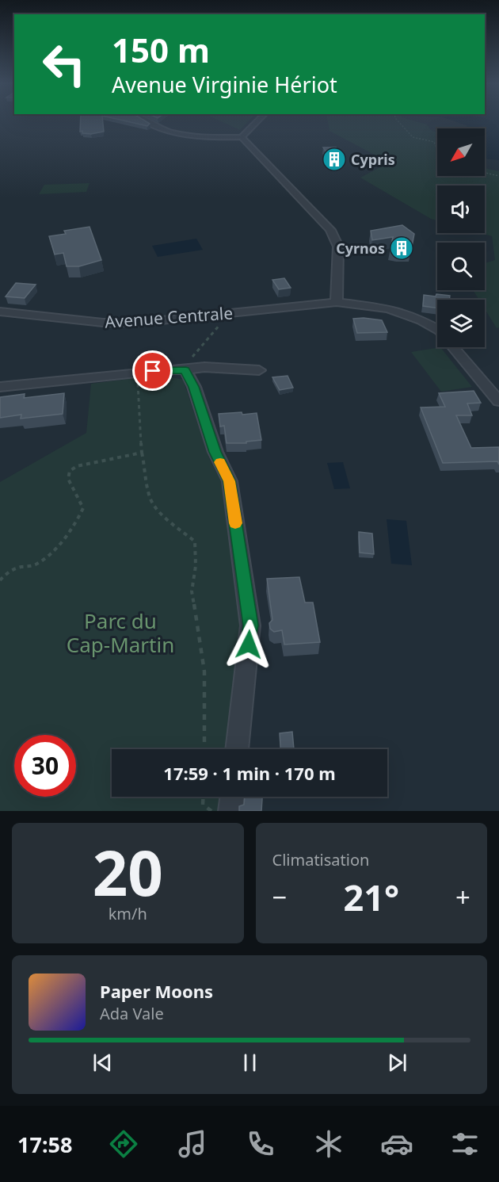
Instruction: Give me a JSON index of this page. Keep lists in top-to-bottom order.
{
  "streets": {
    "street": ["Avenue Centrale"]
  },
  "parks": ["Parc du Cap-Martin"],
  "places": {
    "building": ["Cypris", "Cyrnos"]
  },
  "north": "bottom left",
  "page": {
    "turn": ["150 m", "Avenue Virginie Hériot"],
    "limit": "30",
    "trip": "17:59 · 1 min · 170 m",
    "tile": [
      ["20", "km/h"],
      "Climatisation"
    ],
    "heat": ["−", "21°", "+"],
    "song": ["Paper Moons", "Ada Vale"],
    "tabs": "17:58"
  }
}
